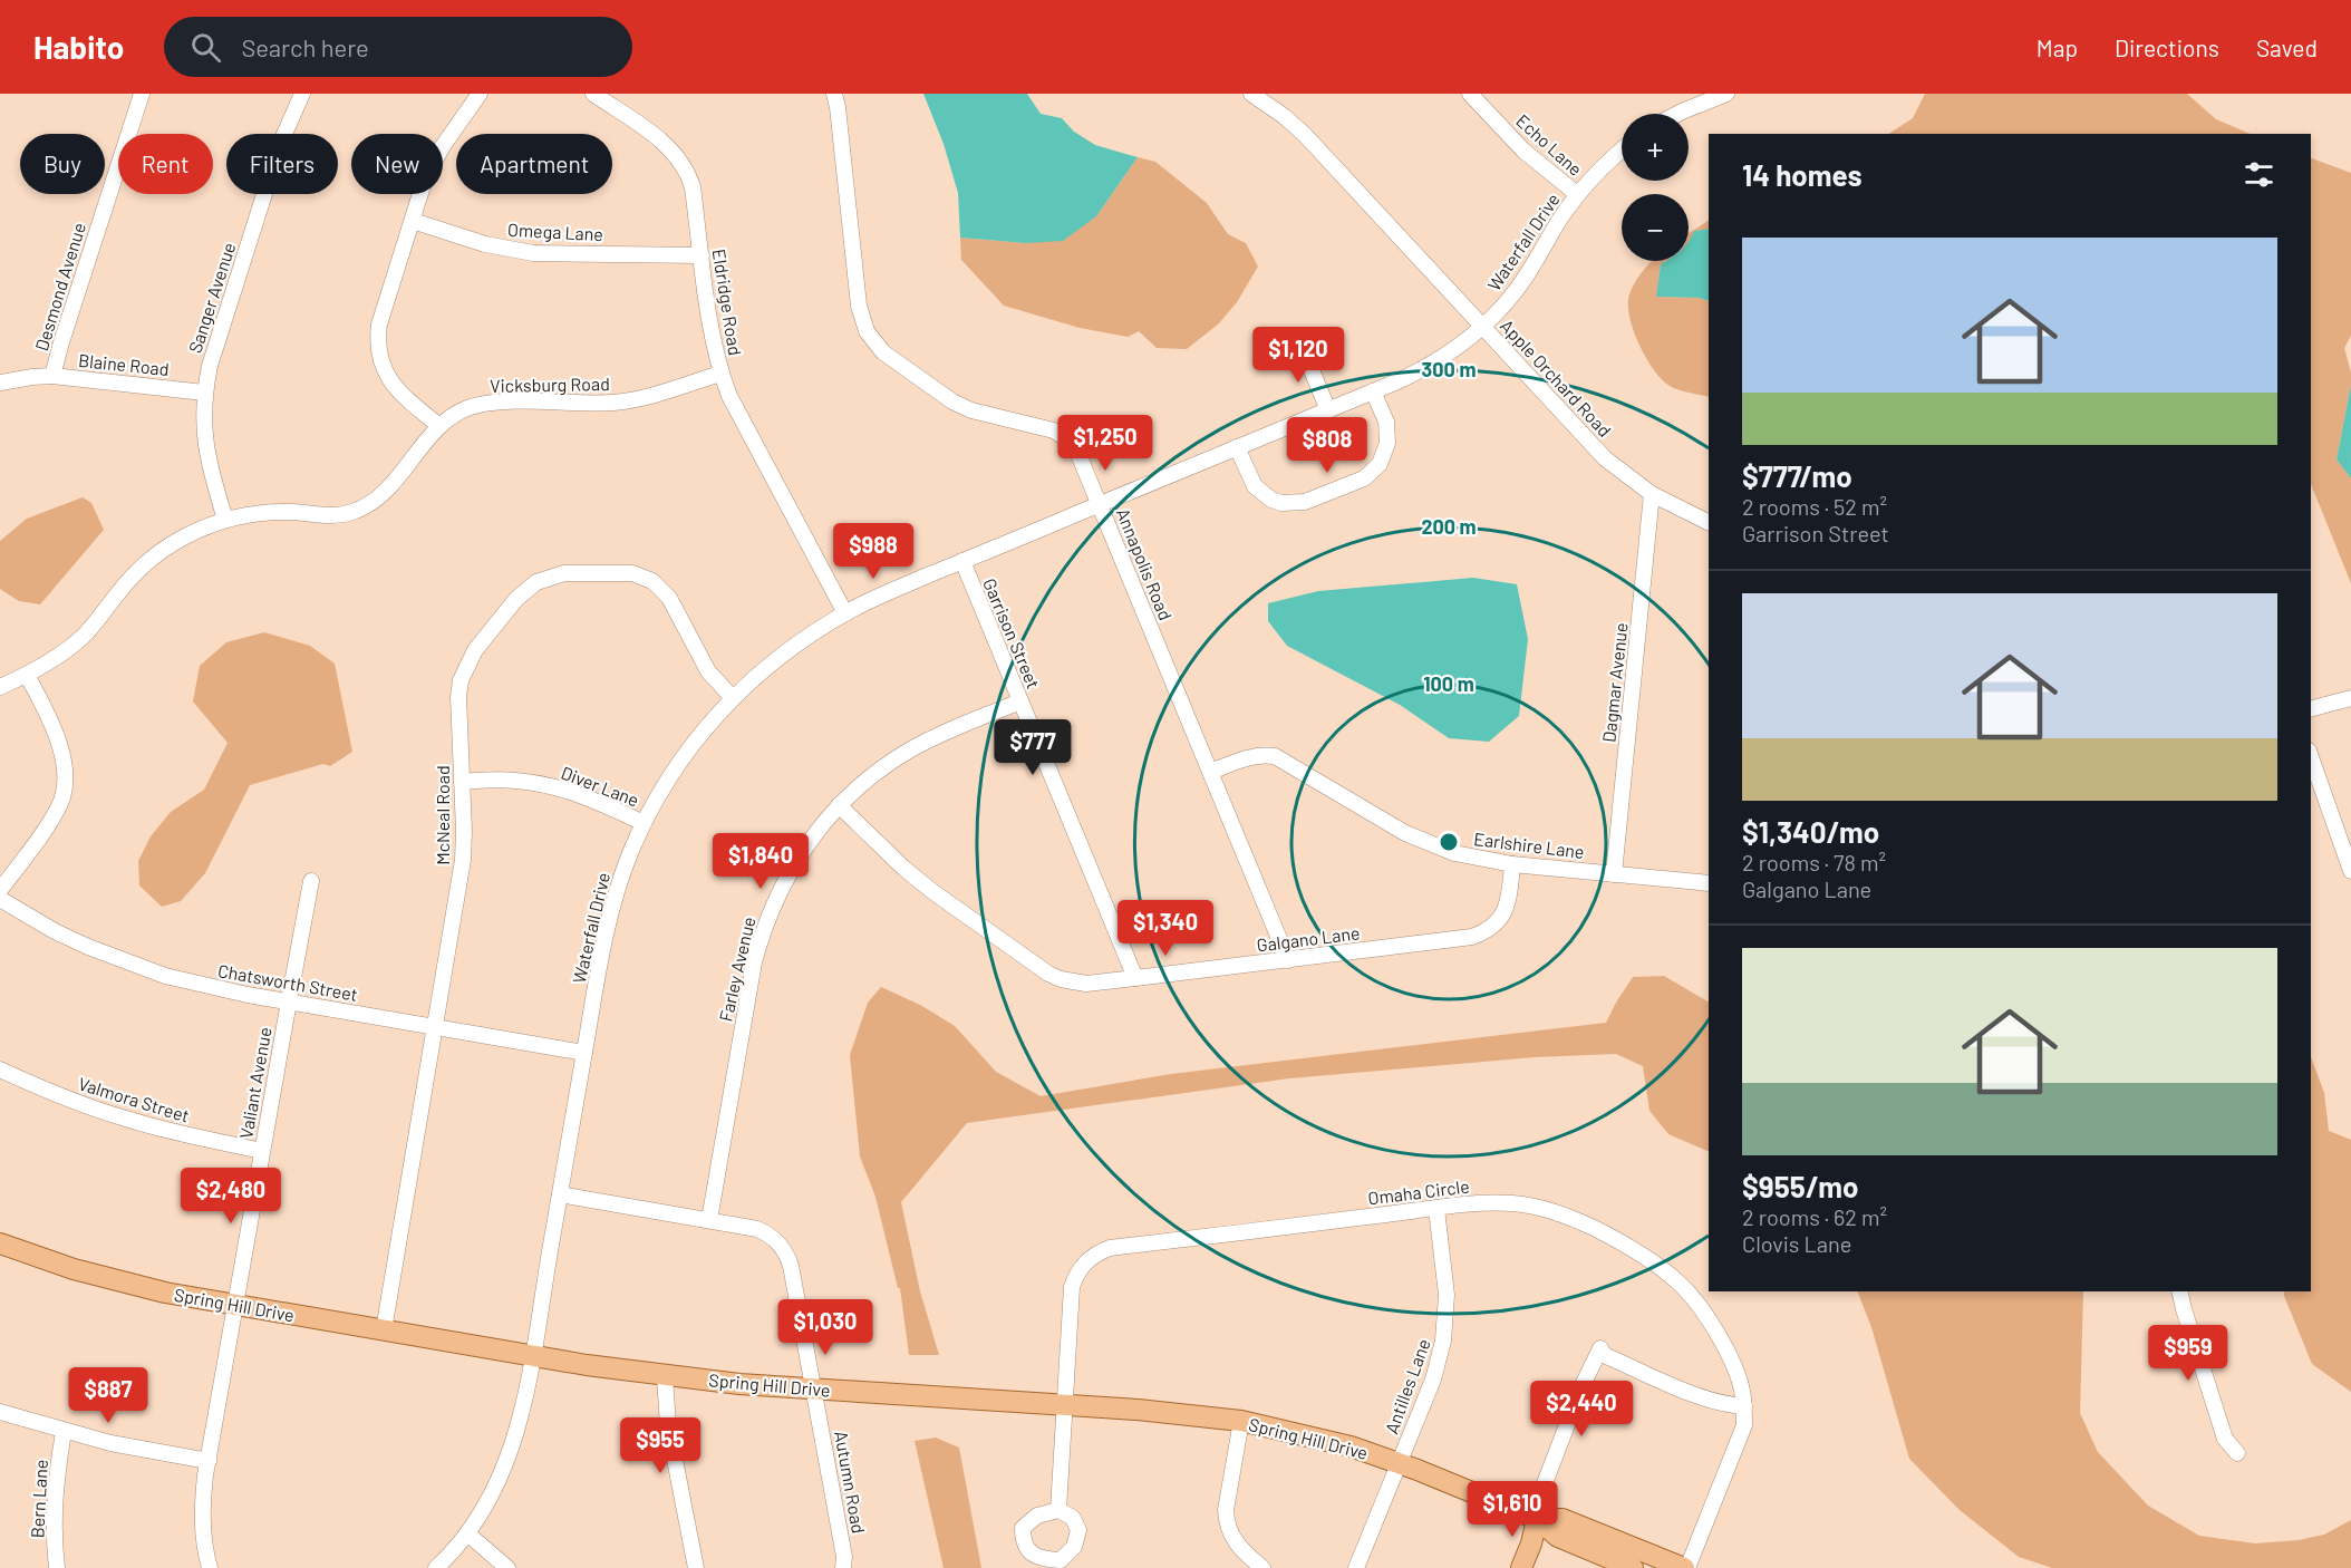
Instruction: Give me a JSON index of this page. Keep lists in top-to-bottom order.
{
  "streets": {
    "main road": ["Spring Hill Drive"],
    "street": [
      "Echo Lane",
      "Omega Lane",
      "Waterfall Drive",
      "Desmond Avenue",
      "Sanger Avenue",
      "Eldridge Road",
      "Blaine Road",
      "Apple Orchard Road",
      "Vicksburg Road",
      "Annapolis Road",
      "Garrison Street",
      "Dagmar Avenue",
      "Diver Lane",
      "McNeal Road",
      "Earlshire Lane",
      "Galgano Lane",
      "Farley Avenue",
      "Chatsworth Street",
      "Valiant Avenue",
      "Valmora Street",
      "Omaha Circle",
      "Antilles Lane",
      "Autumn Road",
      "Bern Lane"
    ]
  },
  "crossings": [
    ["Echo Lane", "Waterfall Drive"],
    ["Omega Lane", "Eldridge Road"],
    ["Waterfall Drive", "Eldridge Road"],
    ["Waterfall Drive", "Apple Orchard Road"],
    ["Waterfall Drive", "Annapolis Road"],
    ["Waterfall Drive", "Garrison Street"],
    ["Waterfall Drive", "Diver Lane"],
    ["Waterfall Drive", "McNeal Road"],
    ["Waterfall Drive", "Chatsworth Street"],
    ["Waterfall Drive", "Spring Hill Drive"],
    ["Desmond Avenue", "Blaine Road"],
    ["Sanger Avenue", "Blaine Road"],
    ["Sanger Avenue", "Vicksburg Road"],
    ["Eldridge Road", "Vicksburg Road"],
    ["Apple Orchard Road", "Dagmar Avenue"],
    ["Annapolis Road", "Earlshire Lane"],
    ["Annapolis Road", "Galgano Lane"],
    ["Garrison Street", "Galgano Lane"],
    ["Garrison Street", "Farley Avenue"],
    ["Dagmar Avenue", "Earlshire Lane"],
    ["Diver Lane", "McNeal Road"],
    ["McNeal Road", "Chatsworth Street"],
    ["McNeal Road", "Spring Hill Drive"],
    ["Earlshire Lane", "Galgano Lane"],
    ["Galgano Lane", "Farley Avenue"],
    ["Farley Avenue", "Autumn Road"],
    ["Chatsworth Street", "Valiant Avenue"],
    ["Valiant Avenue", "Valmora Street"],
    ["Valiant Avenue", "Spring Hill Drive"],
    ["Omaha Circle", "Spring Hill Drive"],
    ["Omaha Circle", "Antilles Lane"],
    ["Spring Hill Drive", "Antilles Lane"],
    ["Spring Hill Drive", "Autumn Road"]
  ],
  "page": {
    "header": "Habito",
    "search": "Search here",
    "nav": ["Map", "Directions", "Saved"],
    "map_buttons": ["+", "−"],
    "chip": [
      "Buy",
      "Rent",
      "Filters",
      "New",
      "Apartment"
    ],
    "heading": "14 homes",
    "list": [
      {
        "name": "$777/mo",
        "note": "2 rooms · 52 m² · Garrison Street"
      },
      {
        "name": "$1,340/mo",
        "note": "2 rooms · 78 m² · Galgano Lane"
      },
      {
        "name": "$955/mo",
        "note": "2 rooms · 62 m² · Clovis Lane"
      }
    ],
    "price": [
      "$1,120",
      "$1,250",
      "$808",
      "$988",
      "$777",
      "$1,840",
      "$1,340",
      "$2,480",
      "$1,030",
      "$959",
      "$887",
      "$2,440",
      "$955",
      "$1,610"
    ]
  },
  "rings": ["300 m", "200 m", "100 m"]
}
